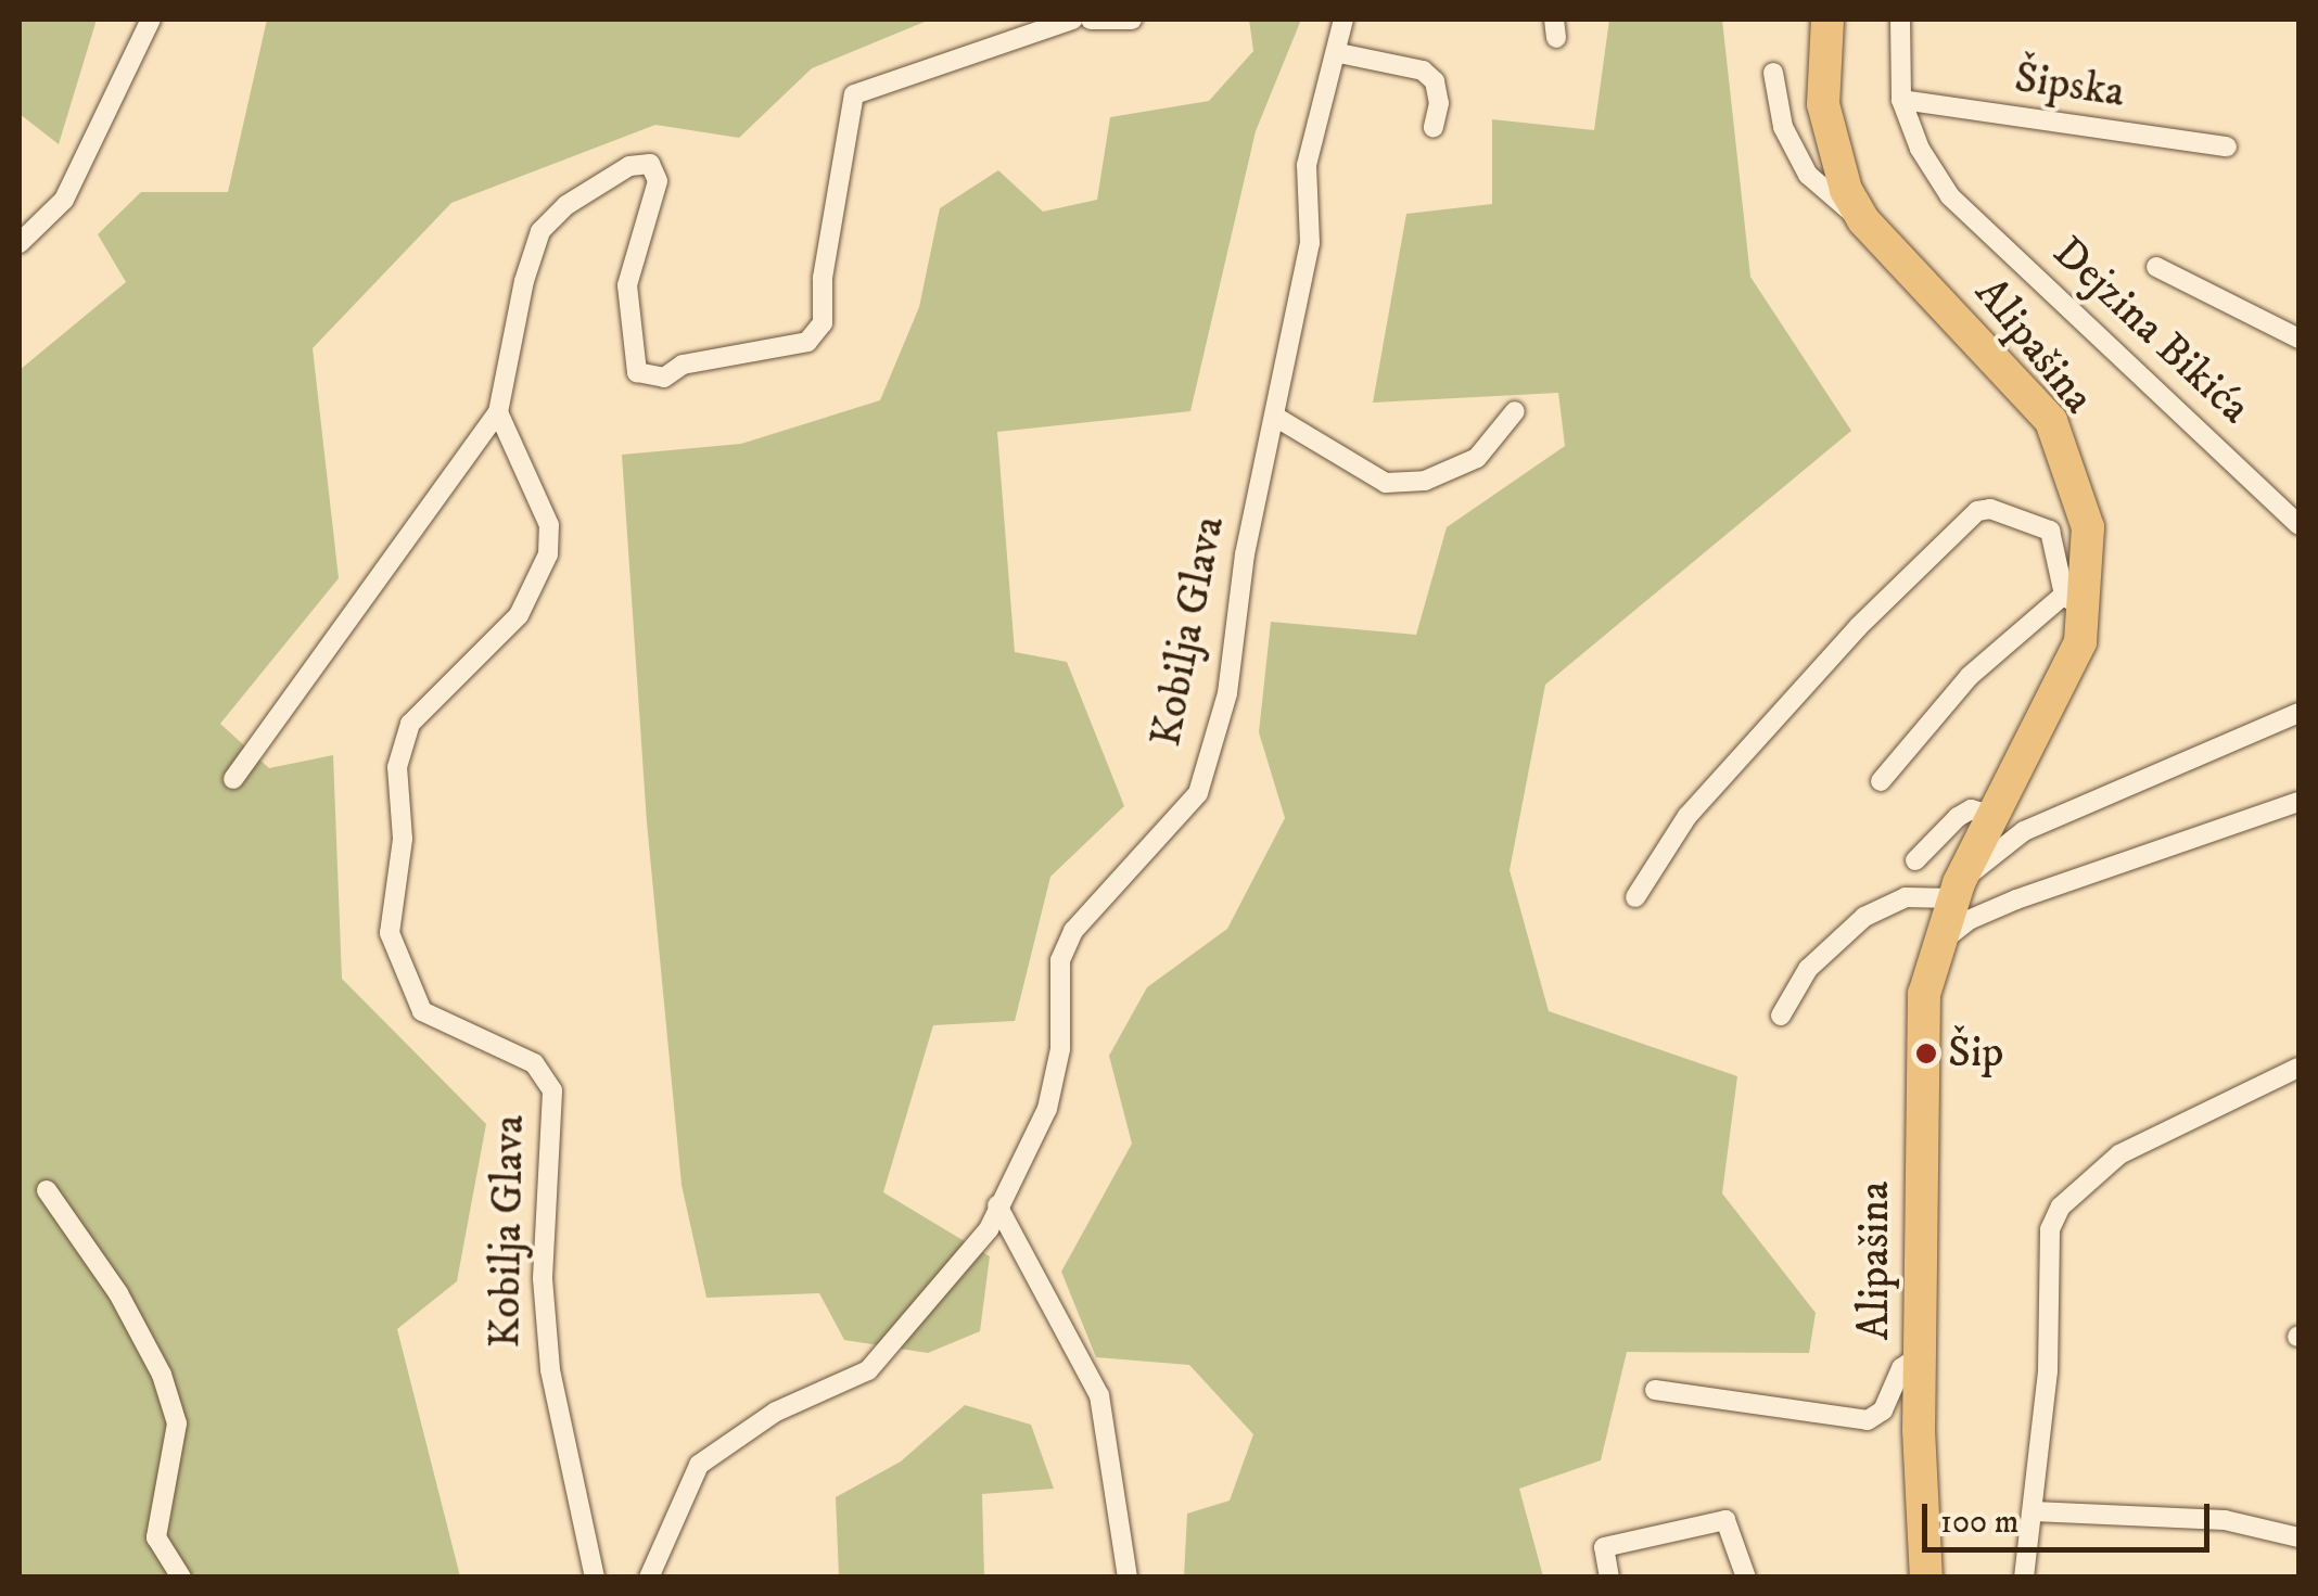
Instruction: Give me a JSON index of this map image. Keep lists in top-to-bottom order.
{
  "streets": {
    "main road": ["Alipašina"],
    "street": ["Šipska", "Dejzina Bikića", "Kobilja Glava"]
  },
  "crossings": [
    ["Šipska", "Dejzina Bikića"]
  ],
  "places": ["Šip"],
  "scale_bar": "100 m"
}
